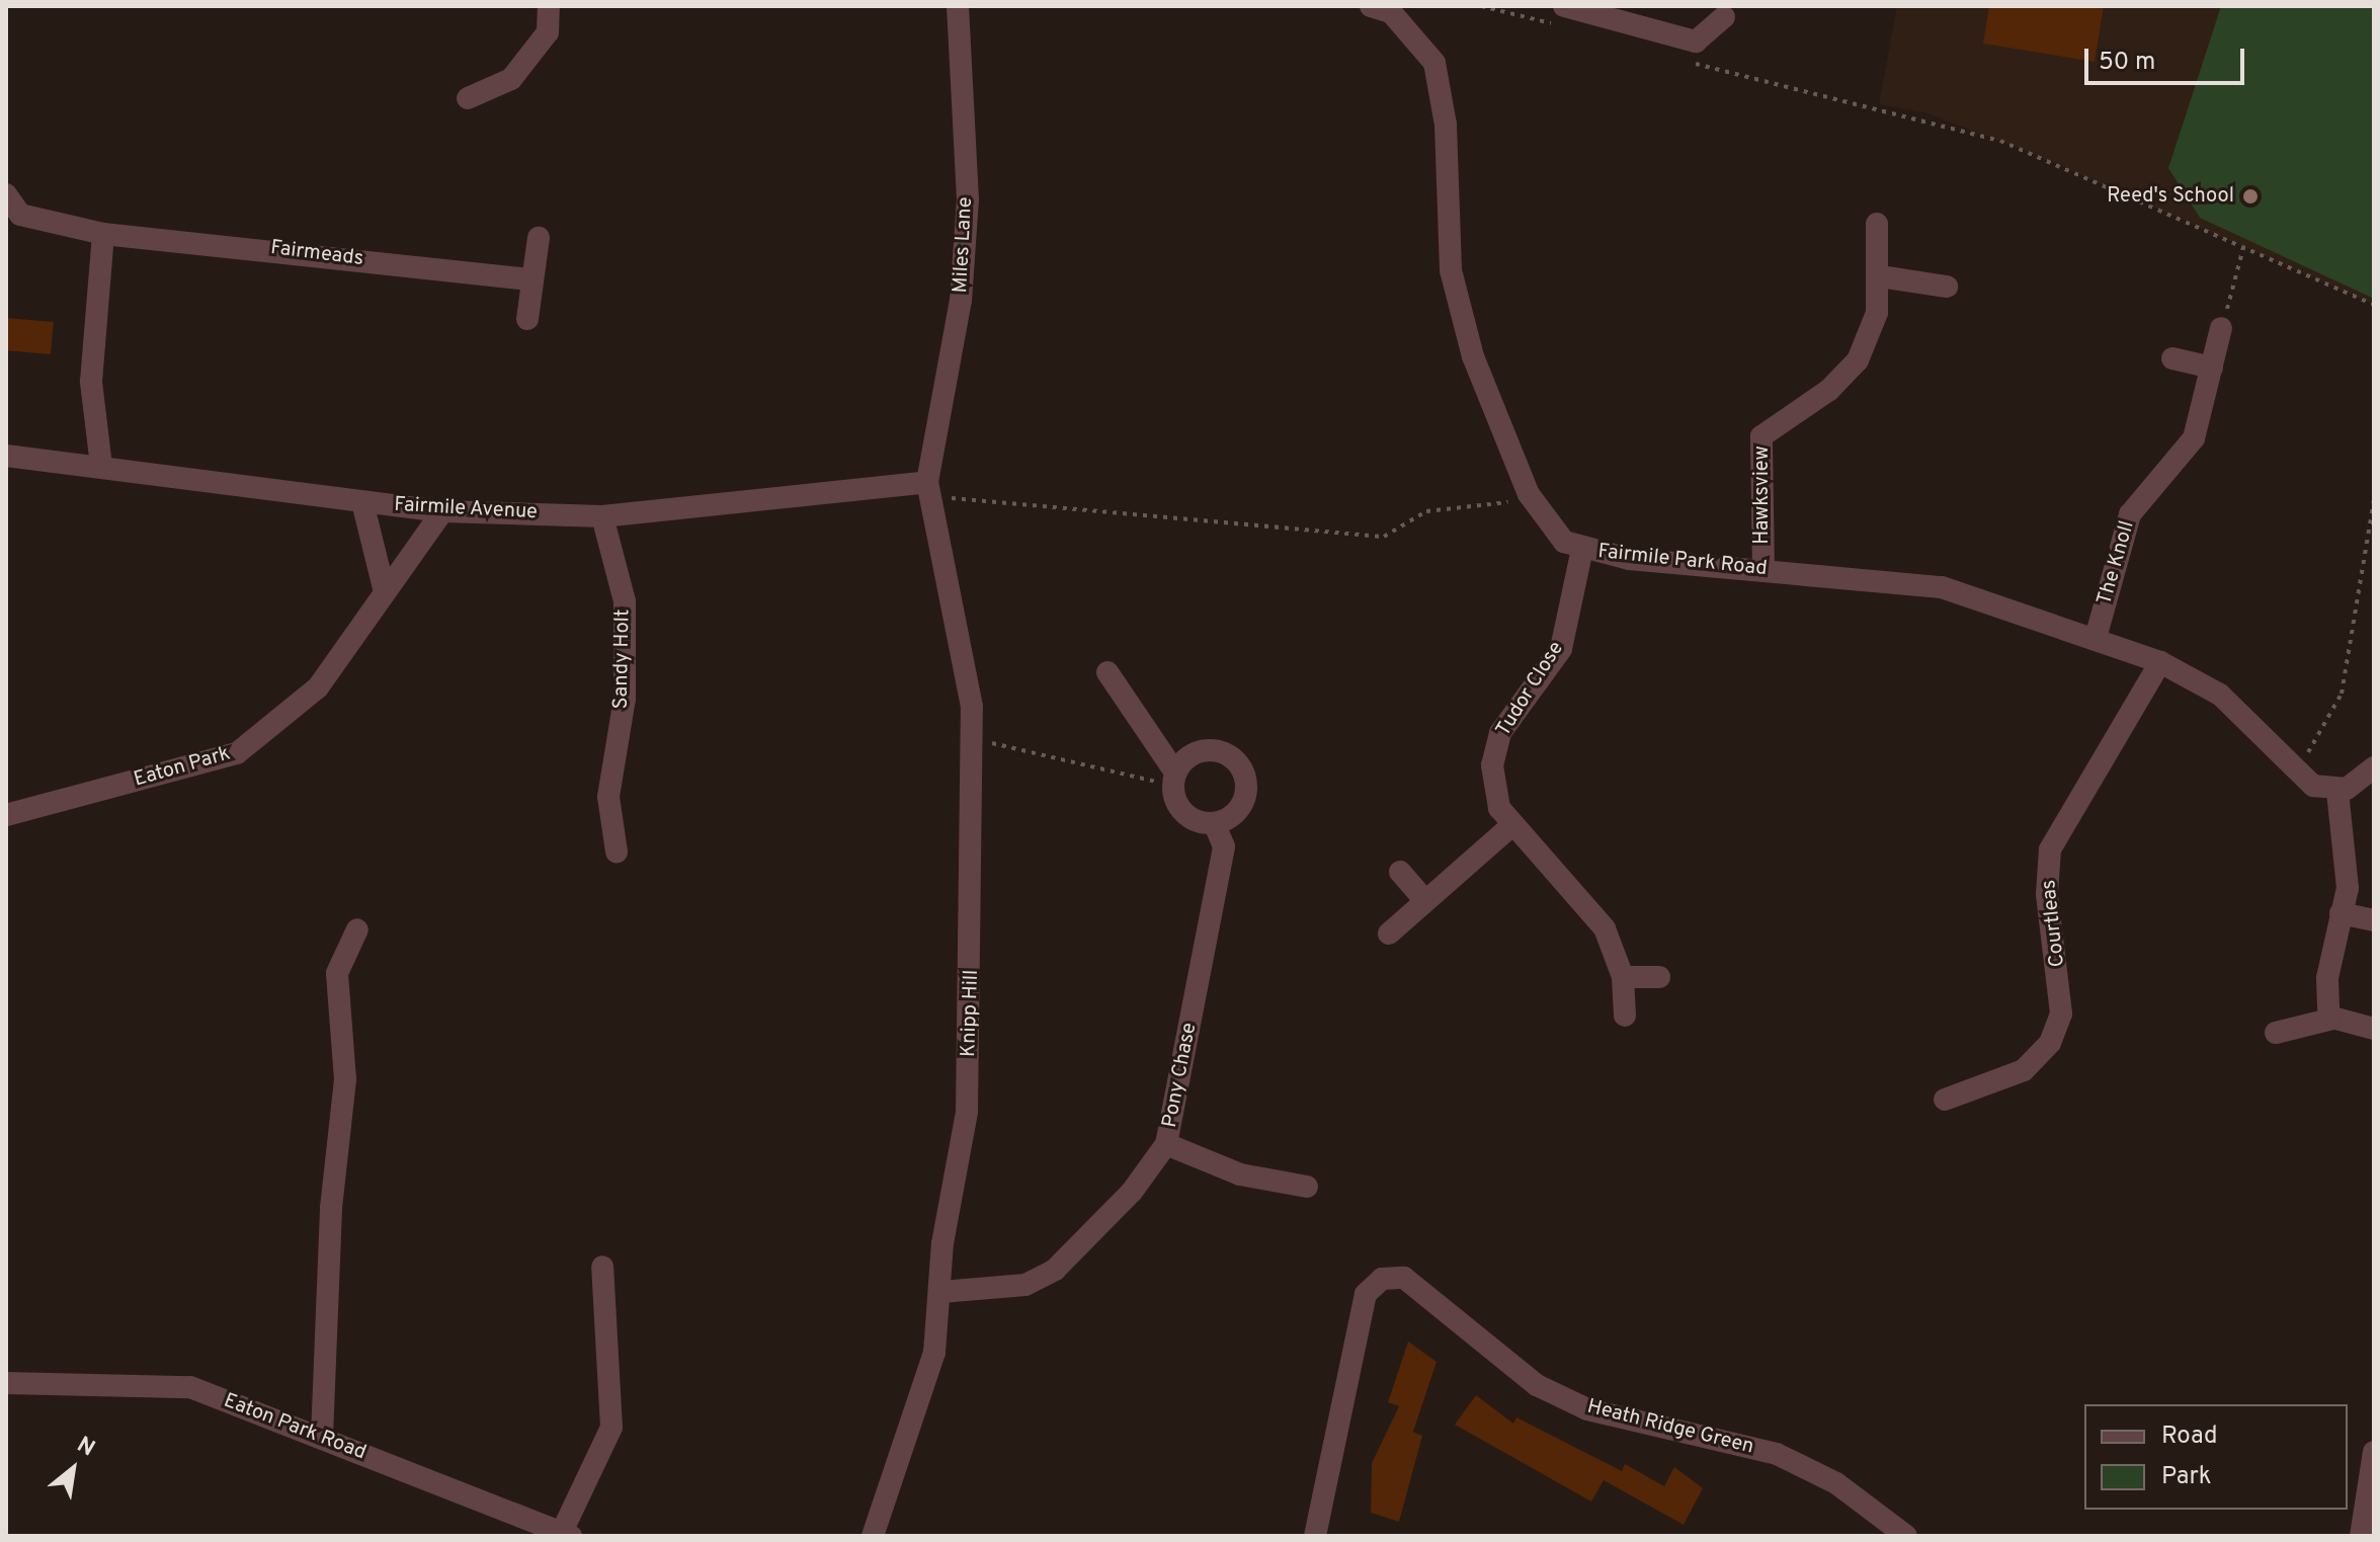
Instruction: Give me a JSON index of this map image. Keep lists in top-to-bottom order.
{
  "streets": {
    "street": [
      "Miles Lane",
      "Fairmeads",
      "Hawksview",
      "Fairmile Avenue",
      "Fairmile Park Road",
      "The Knoll",
      "Sandy Holt",
      "Tudor Close",
      "Eaton Park",
      "Courtleas",
      "Knipp Hill",
      "Pony Chase",
      "Eaton Park Road",
      "Heath Ridge Green"
    ]
  },
  "crossings": [
    ["Miles Lane", "Fairmile Avenue"],
    ["Miles Lane", "Knipp Hill"],
    ["Hawksview", "Fairmile Park Road"],
    ["Fairmile Avenue", "Sandy Holt"],
    ["Fairmile Avenue", "Eaton Park"],
    ["Fairmile Avenue", "Knipp Hill"],
    ["Fairmile Park Road", "The Knoll"],
    ["Fairmile Park Road", "Tudor Close"],
    ["Fairmile Park Road", "Courtleas"],
    ["Knipp Hill", "Pony Chase"]
  ],
  "places": ["Reed's School"],
  "legend": ["Road", "Park"],
  "scale_bar": "50 m",
  "north": "top right"
}
